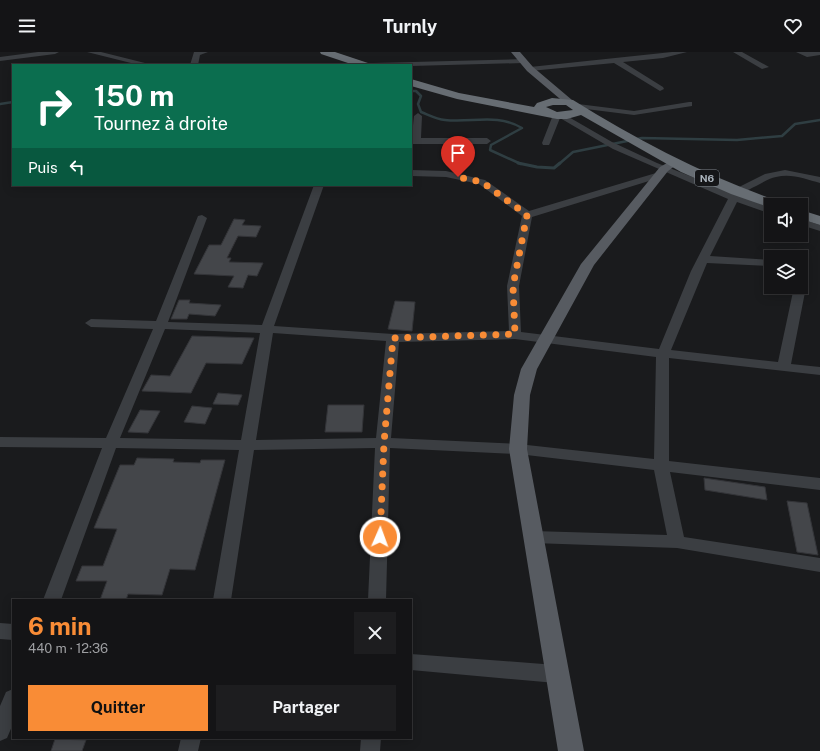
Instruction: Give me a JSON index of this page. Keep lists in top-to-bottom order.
{
  "streets": {
    "highway": ["N6"]
  },
  "page": {
    "header": "Turnly",
    "turn": ["150 m", "Tournez à droite"],
    "then": "Puis",
    "heading": ["6 min", "440 m · 12:36"],
    "buttons": ["Quitter", "Partager"]
  }
}
